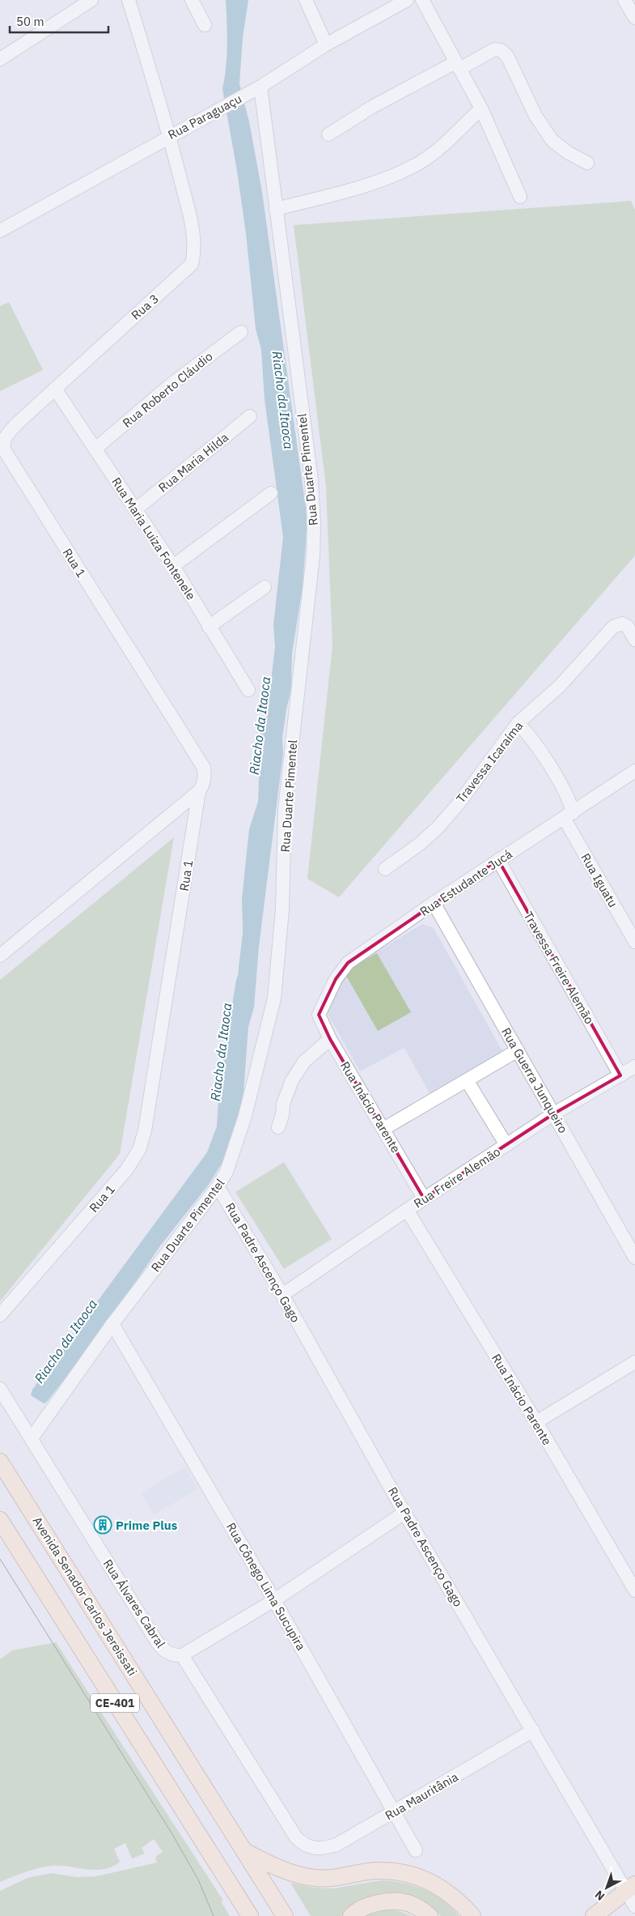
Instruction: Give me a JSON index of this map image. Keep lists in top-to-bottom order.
{
  "streets": {
    "main road": ["Avenida Senador Carlos Jereissati", "CE-401"],
    "street": [
      "Rua Paraguaçu",
      "Rua 3",
      "Rua Roberto Cláudio",
      "Rua Maria Hilda",
      "Rua Duarte Pimentel",
      "Rua Maria Luiza Fontenele",
      "Rua 1",
      "Travessa Icaraíma",
      "Rua Iguatu",
      "Rua Estudante Jucá",
      "Travessa Freire Alemão",
      "Rua Guerra Junqueiro",
      "Rua Inácio Parente",
      "Rua Freire Alemão",
      "Rua Padre Ascenço Gago",
      "Rua Cônego Lima Sucupira",
      "Rua Álvares Cabral",
      "Rua Mauritânia"
    ]
  },
  "crossings": [
    ["Rua Paraguaçu", "Rua 3"],
    ["Rua Paraguaçu", "Rua Duarte Pimentel"],
    ["Rua 3", "Rua Maria Luiza Fontenele"],
    ["Rua 3", "Rua 1"],
    ["Rua Roberto Cláudio", "Rua Maria Luiza Fontenele"],
    ["Rua Maria Hilda", "Rua Maria Luiza Fontenele"],
    ["Rua Duarte Pimentel", "Rua Padre Ascenço Gago"],
    ["Rua Duarte Pimentel", "Rua Cônego Lima Sucupira"],
    ["Rua Duarte Pimentel", "Rua Álvares Cabral"],
    ["Travessa Icaraíma", "Rua Iguatu"],
    ["Rua Iguatu", "Rua Estudante Jucá"],
    ["Rua Estudante Jucá", "Travessa Freire Alemão"],
    ["Rua Estudante Jucá", "Rua Guerra Junqueiro"],
    ["Rua Estudante Jucá", "Rua Inácio Parente"],
    ["Travessa Freire Alemão", "Rua Freire Alemão"],
    ["Rua Guerra Junqueiro", "Rua Freire Alemão"],
    ["Rua Inácio Parente", "Rua Freire Alemão"],
    ["Rua Freire Alemão", "Rua Padre Ascenço Gago"],
    ["Rua Padre Ascenço Gago", "Rua Mauritânia"],
    ["Rua Cônego Lima Sucupira", "Rua Mauritânia"],
    ["Rua Álvares Cabral", "Rua Mauritânia"]
  ],
  "water": ["Riacho da Itaoca"],
  "places": {
    "building": ["Prime Plus"]
  },
  "scale_bar": "50 m",
  "north": "bottom left"
}
